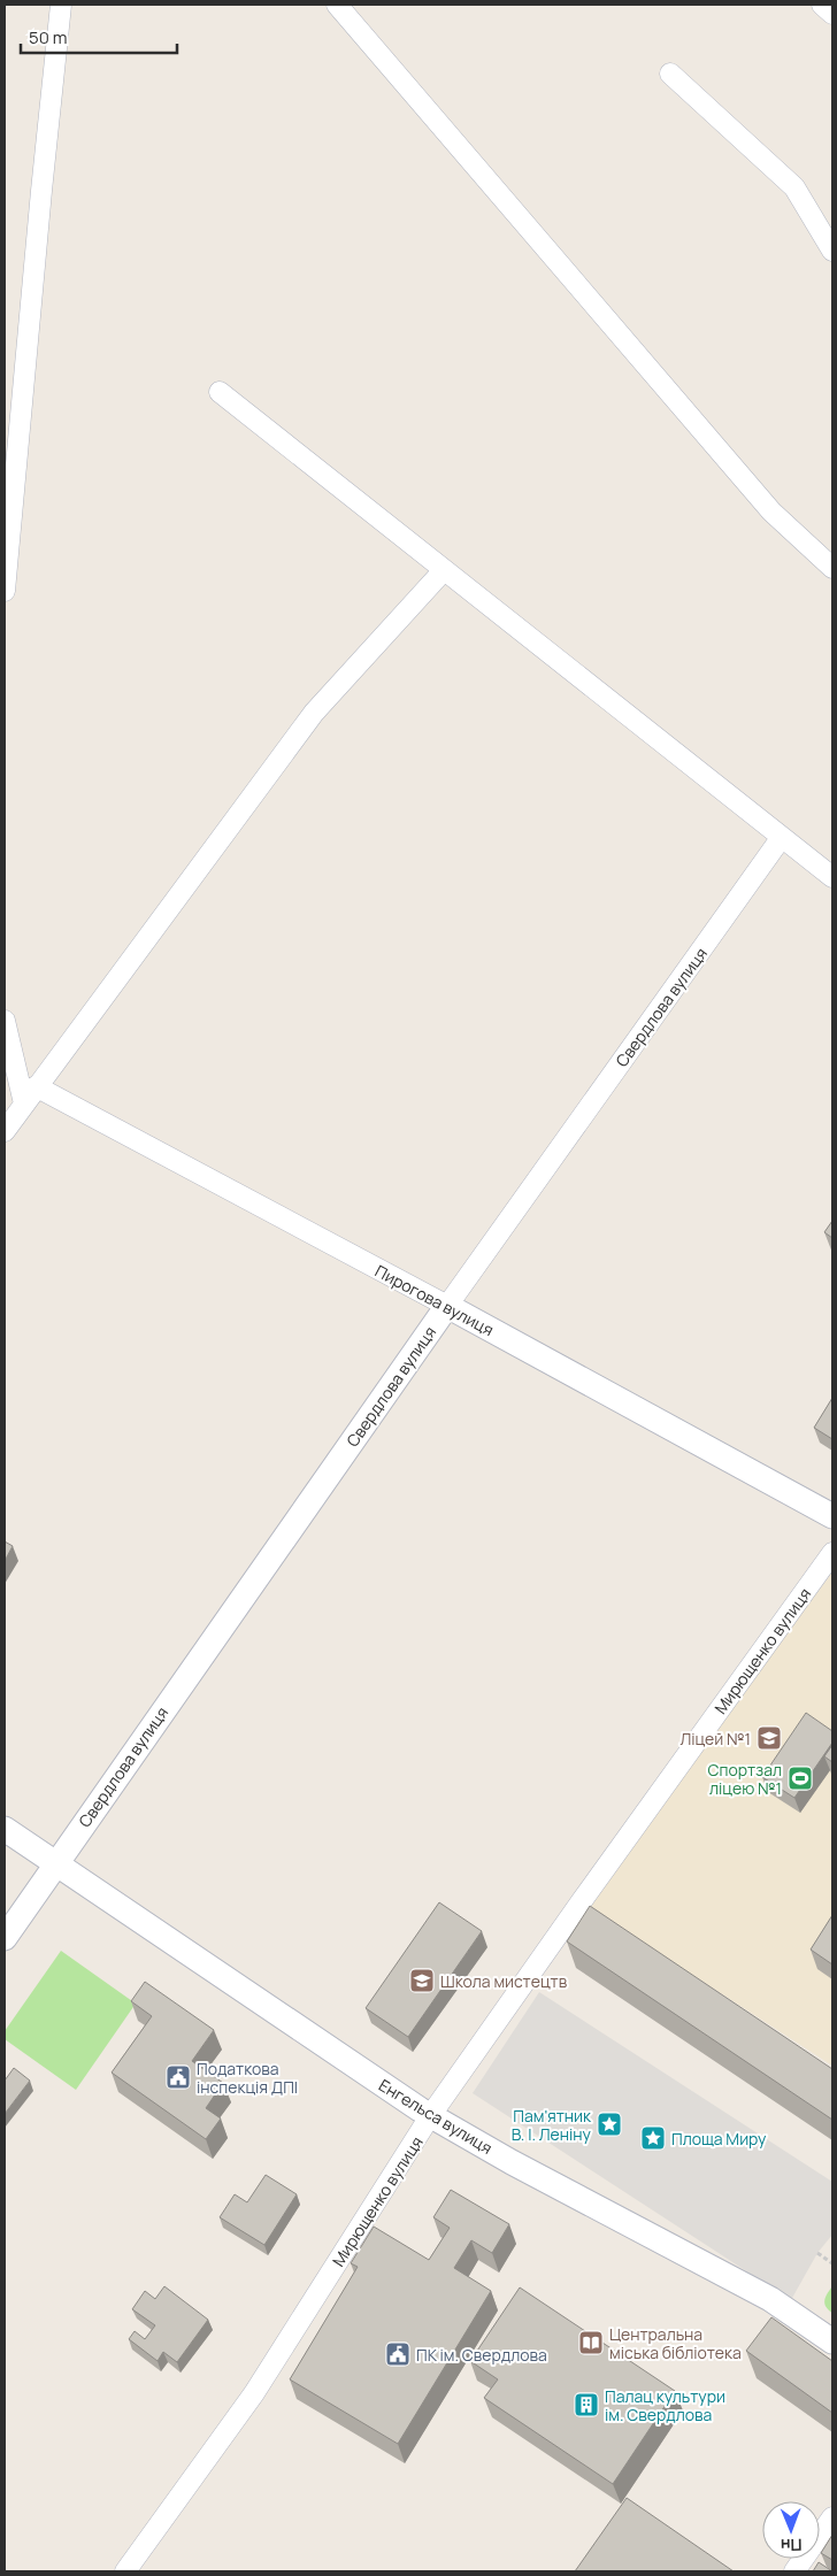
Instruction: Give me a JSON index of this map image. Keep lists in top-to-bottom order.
{
  "streets": {
    "street": [
      "Свердлова вулиця",
      "Пирогова вулиця",
      "Мирющенко вулиця",
      "Енгельса вулиця"
    ]
  },
  "crossings": [
    ["Свердлова вулиця", "Пирогова вулиця"],
    ["Свердлова вулиця", "Енгельса вулиця"],
    ["Мирющенко вулиця", "Енгельса вулиця"]
  ],
  "places": {
    "school or university": ["Ліцей №1", "Школа мистецтв"],
    "sports": ["Спортзал ліцею №1"],
    "public building": ["Податкова інспекція ДПІ", "ПК ім. Свердлова"],
    "place": ["Пам'ятник В. І. Леніну", "Площа Миру"],
    "library": ["Центральна міська бібліотека"],
    "building": ["Палац культури ім. Свердлова"]
  },
  "scale_bar": "50 m",
  "north": "bottom"
}
